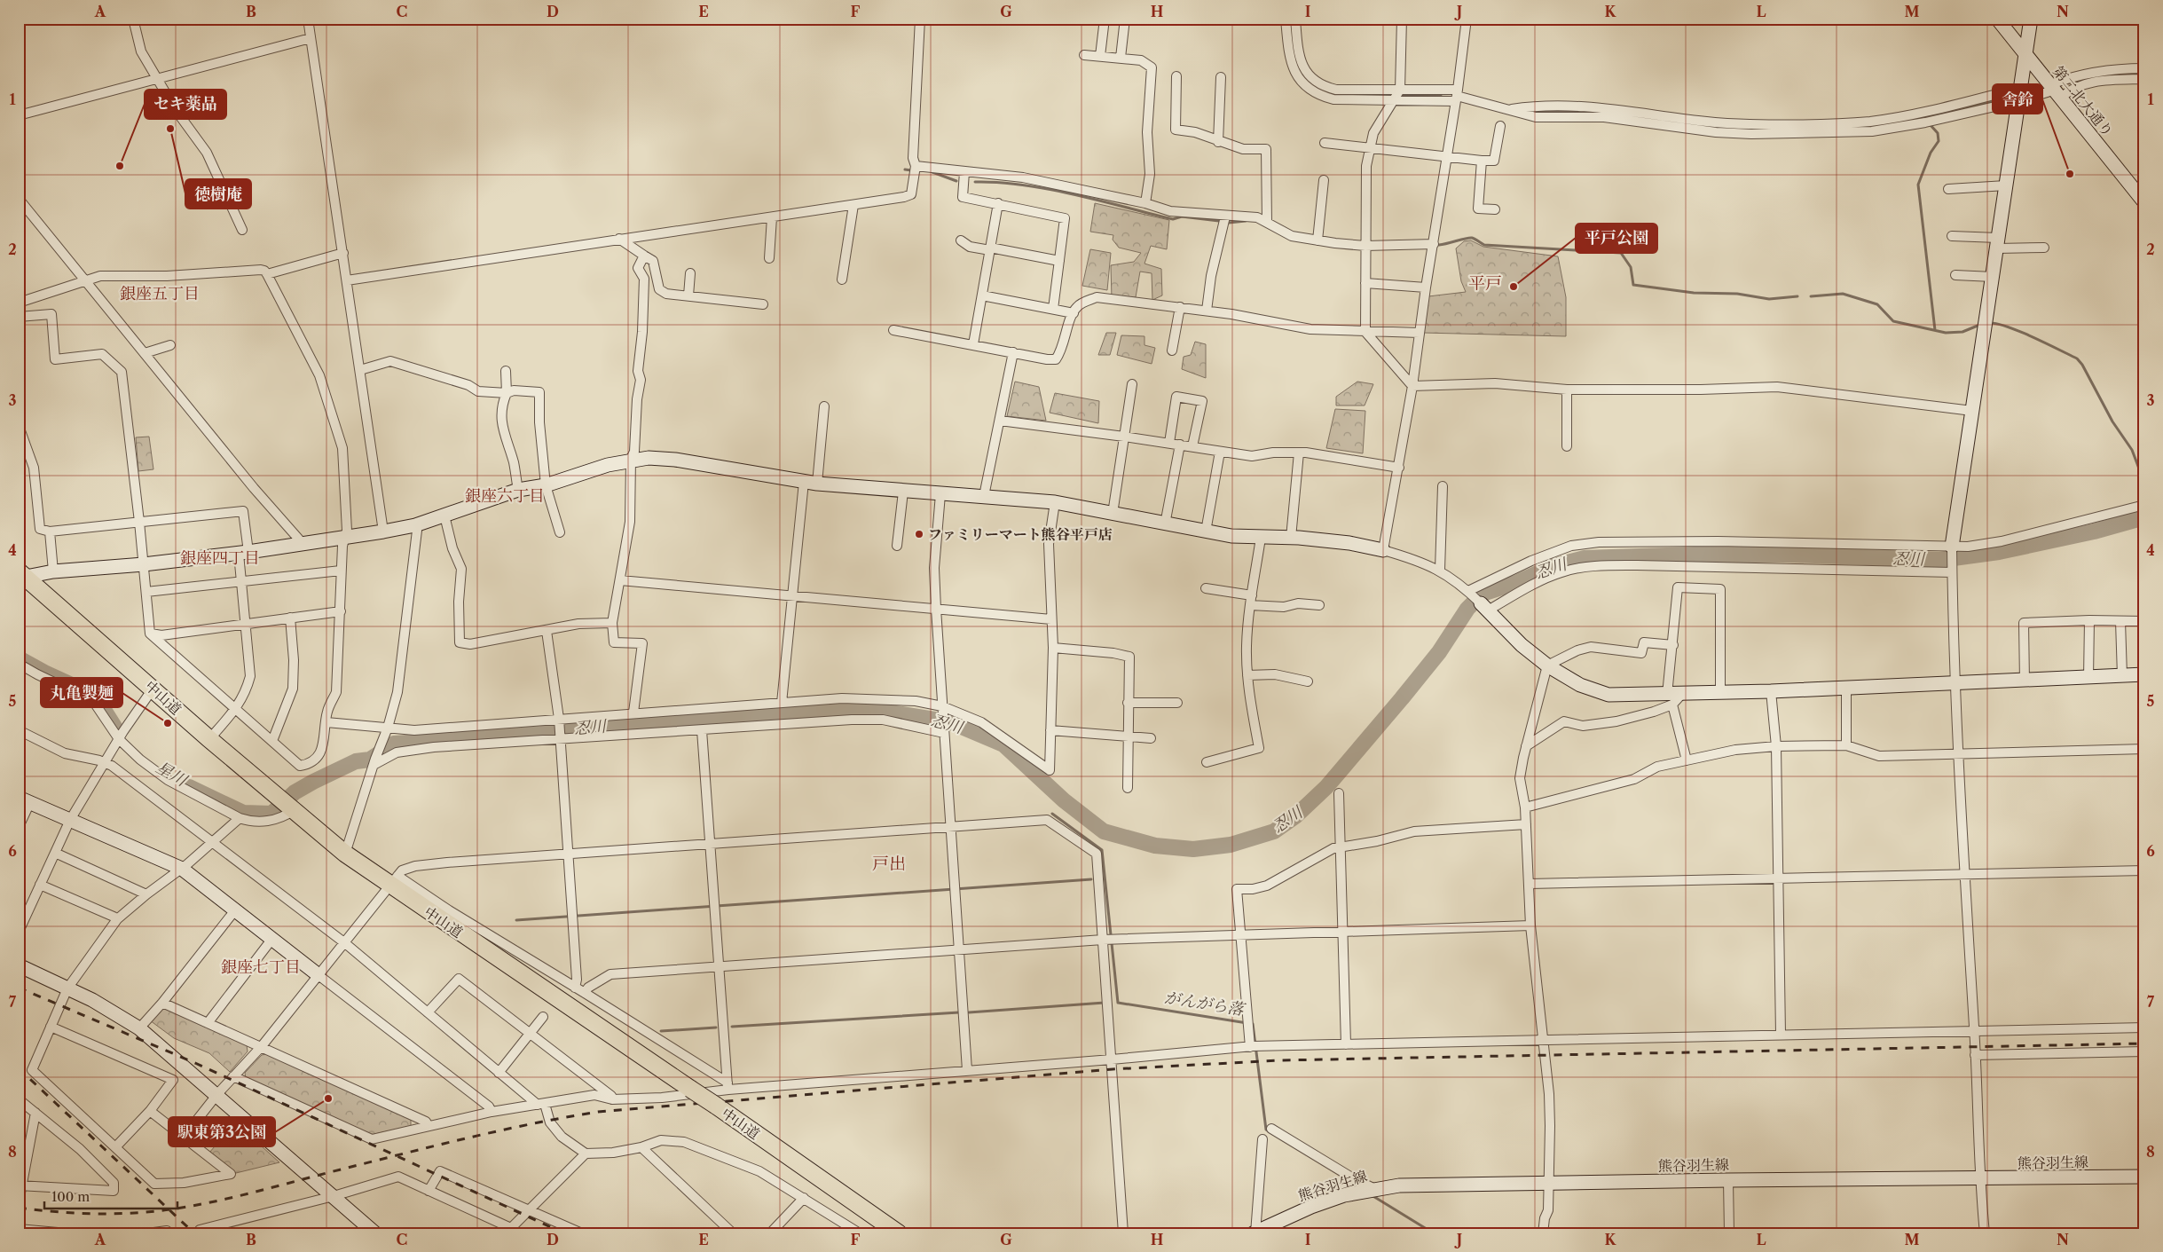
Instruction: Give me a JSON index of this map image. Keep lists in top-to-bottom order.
{
  "streets": {
    "highway": ["中山道"],
    "street": ["第二北大通り", "熊谷羽生線"]
  },
  "districts": [
    "平戸",
    "銀座五丁目",
    "銀座六丁目",
    "銀座四丁目",
    "戸出",
    "銀座七丁目"
  ],
  "water": ["忍川", "星川", "がんがら落"],
  "places": [
    "徳樹庵",
    "セキ薬品",
    "舎鈴",
    "平戸公園",
    "ファミリーマート熊谷平戸店",
    "丸亀製麺",
    "駅東第3公園"
  ],
  "scale_bar": "100 m",
  "grid": {
    "columns": [
      "A",
      "B",
      "C",
      "D",
      "E",
      "F",
      "G",
      "H",
      "I",
      "J",
      "K",
      "L",
      "M",
      "N"
    ],
    "rows": [
      "1",
      "2",
      "3",
      "4",
      "5",
      "6",
      "7",
      "8"
    ]
  }
}
